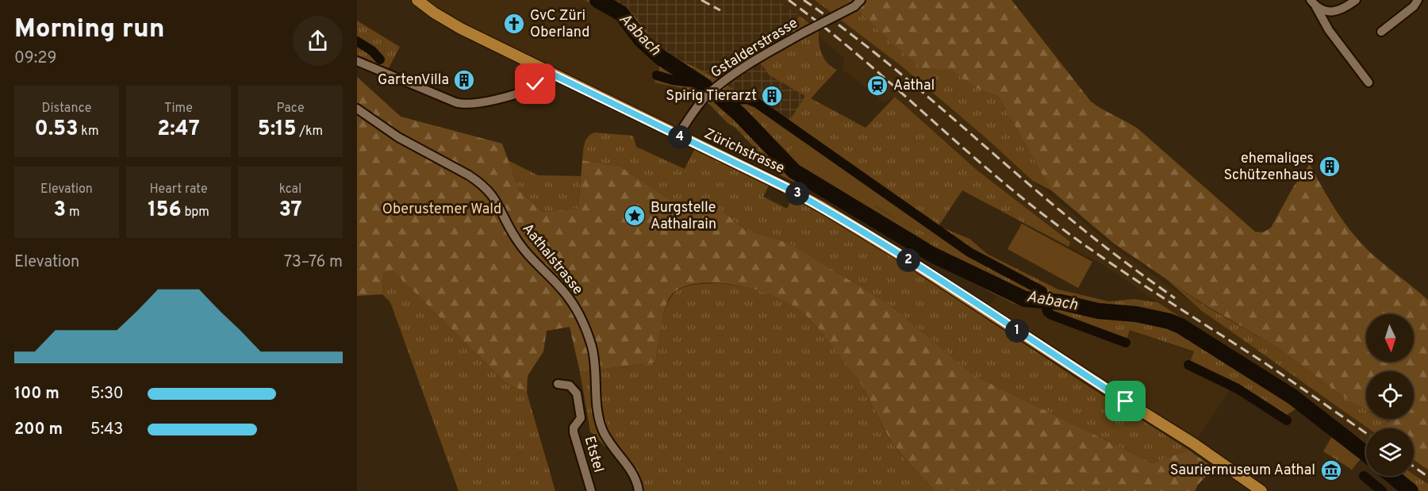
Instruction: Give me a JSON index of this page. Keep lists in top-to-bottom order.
{
  "streets": {
    "main road": ["Zürichstrasse"],
    "street": ["Gstalderstrasse", "Aathalstrasse", "Etstel"]
  },
  "crossings": [
    ["Gstalderstrasse", "Zürichstrasse"]
  ],
  "water": ["Aabach"],
  "parks": ["Oberustemer Wald"],
  "places": {
    "church": ["GvC Züri Oberland"],
    "building": ["GartenVilla", "Spirig Tierarzt", "ehemaliges Schützenhaus"],
    "station": ["Aathal"],
    "place": ["Burgstelle Aathalrain"],
    "museum": ["Sauriermuseum Aathal"]
  },
  "north": "bottom",
  "page": {
    "heading": ["Morning run", "09:29"],
    "stats": [
      ["Distance", "0.53 km"],
      ["Time", "2:47"],
      ["Pace", "5:15 /km"],
      ["Elevation", "3 m"],
      ["Heart rate", "156 bpm"],
      ["kcal", "37"]
    ],
    "pins": [
      "4",
      "3",
      "2",
      "1"
    ],
    "chart": ["Elevation", "73–76 m"],
    "list": [
      {
        "name": "100 m",
        "note": "5:30"
      },
      {
        "name": "200 m",
        "note": "5:43"
      }
    ]
  }
}
